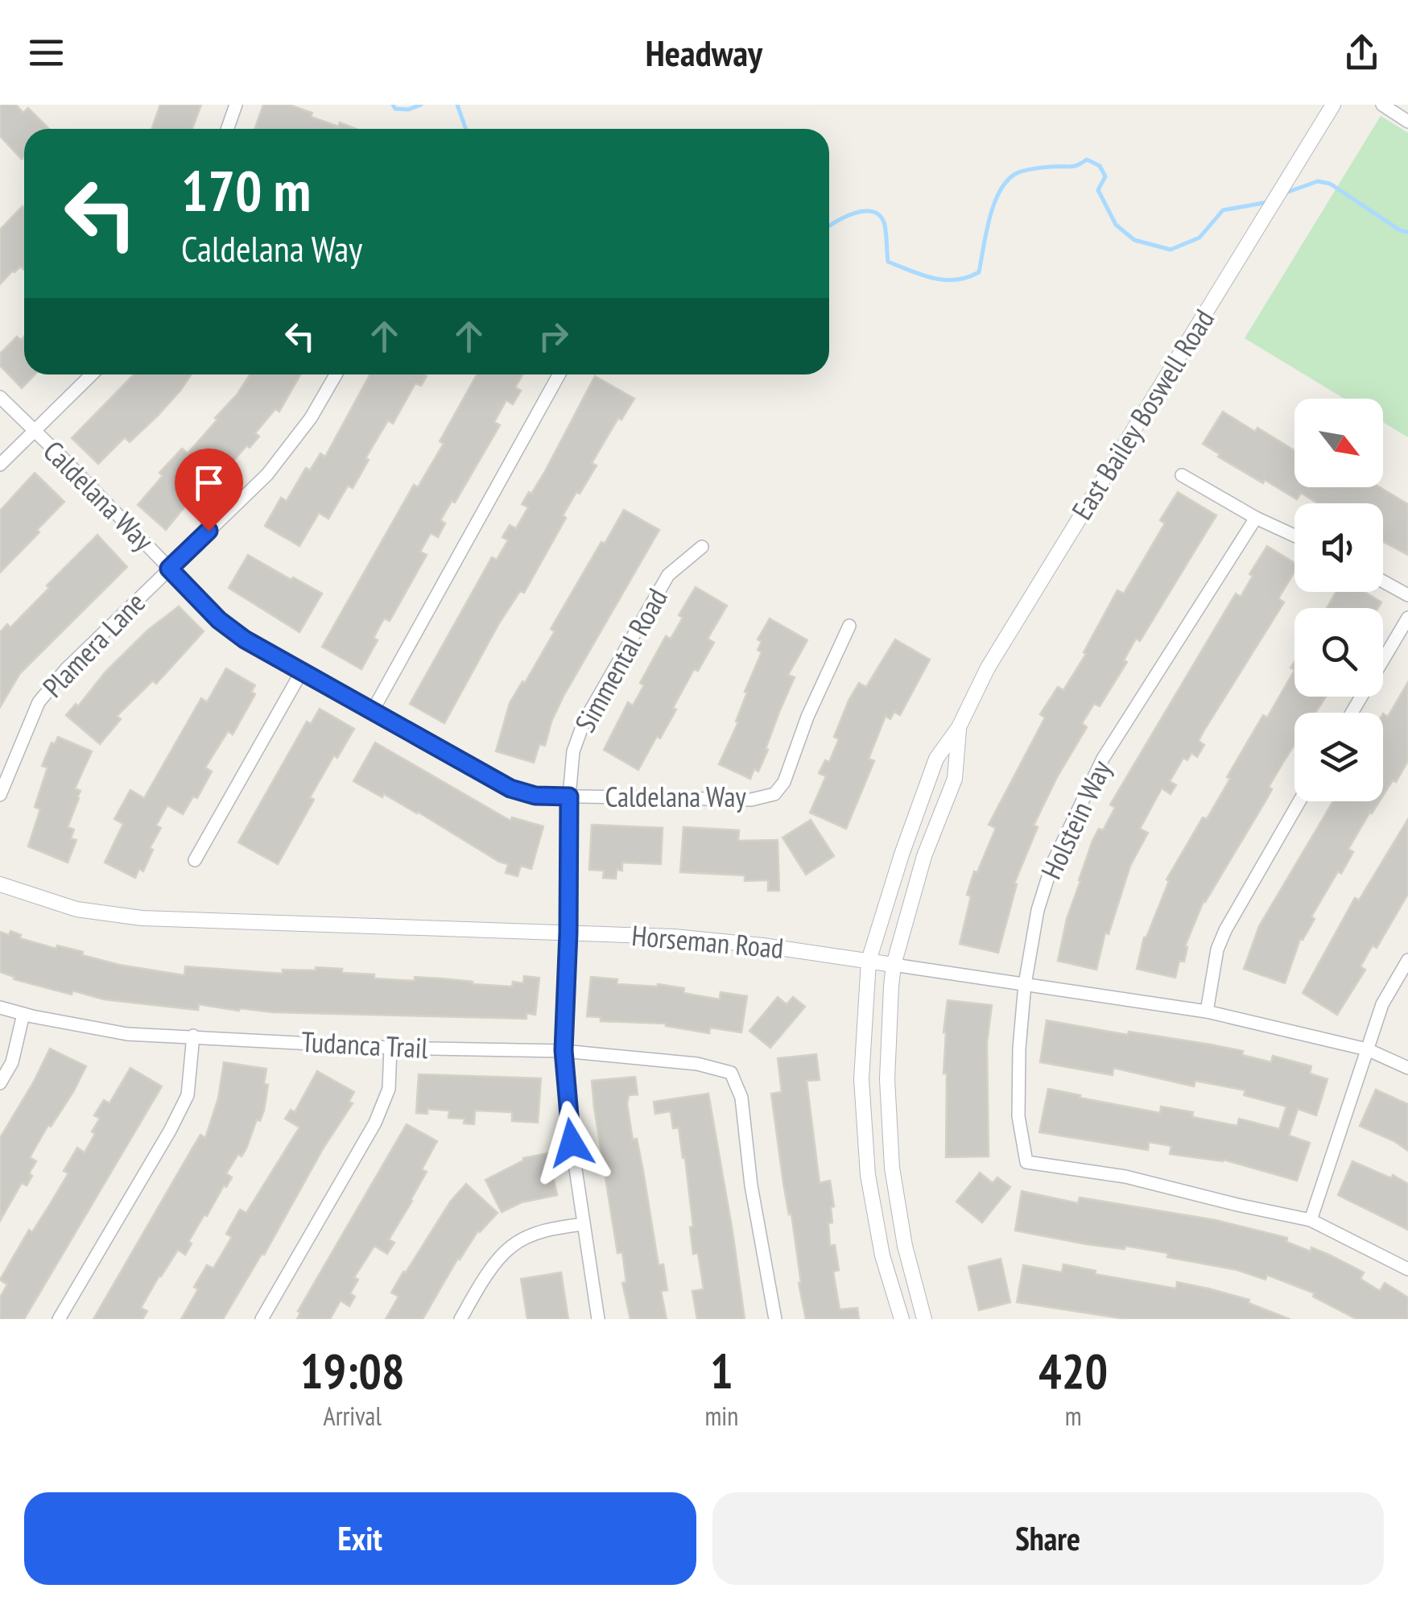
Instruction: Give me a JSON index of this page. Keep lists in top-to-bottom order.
{
  "streets": {
    "street": [
      "East Bailey Boswell Road",
      "Caldelana Way",
      "Plamera Lane",
      "Simmental Road",
      "Holstein Way",
      "Horseman Road",
      "Tudanca Trail"
    ]
  },
  "crossings": [
    ["East Bailey Boswell Road", "Horseman Road"],
    ["Caldelana Way", "Plamera Lane"],
    ["Caldelana Way", "Simmental Road"],
    ["Simmental Road", "Horseman Road"],
    ["Simmental Road", "Tudanca Trail"],
    ["Holstein Way", "Horseman Road"]
  ],
  "north": "bottom right",
  "page": {
    "header": "Headway",
    "turn": ["170 m", "Caldelana Way"],
    "eta": [
      "19:08",
      "Arrival",
      "1",
      "min",
      "420",
      "m"
    ],
    "buttons": ["Exit", "Share"]
  }
}
